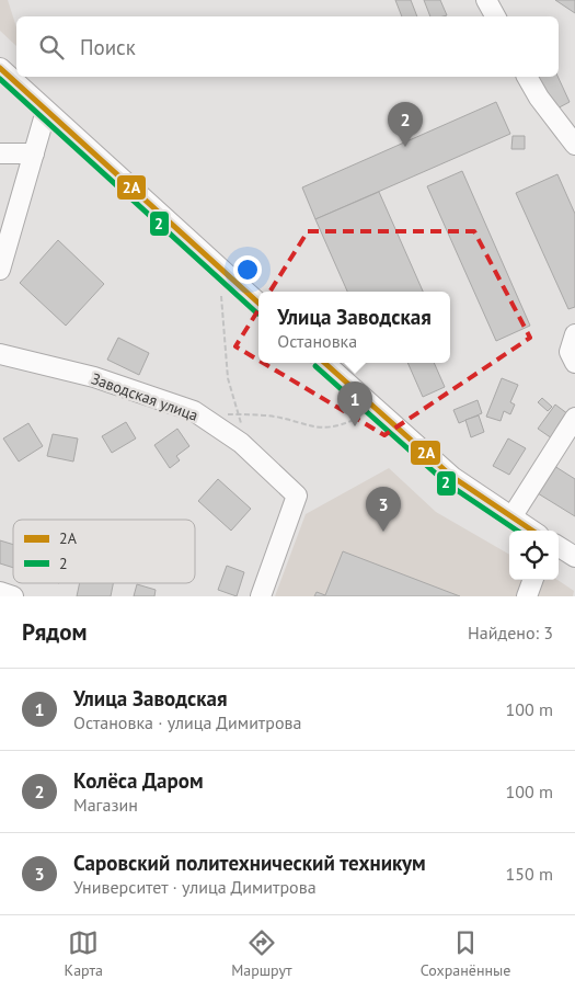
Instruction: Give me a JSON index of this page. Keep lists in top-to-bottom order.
{
  "streets": {
    "street": ["Заводская улица"]
  },
  "lines": ["transit line 2А", "transit line 2"],
  "legend": ["2А", "2"],
  "page": {
    "search": "Поиск",
    "pins": ["2", "1", "3"],
    "popup": ["Улица Заводская", "Остановка"],
    "heading": ["Рядом", "Найдено: 3"],
    "list": [
      {
        "mark": "1",
        "name": "Улица Заводская",
        "note": "Остановка · улица Димитрова",
        "value": "100 m"
      },
      {
        "mark": "2",
        "name": "Колёса Даром",
        "note": "Магазин",
        "value": "100 m"
      },
      {
        "mark": "3",
        "name": "Саровский политехнический техникум",
        "note": "Университет · улица Димитрова",
        "value": "150 m"
      }
    ],
    "nav": ["Карта", "Маршрут", "Сохранённые"]
  }
}
